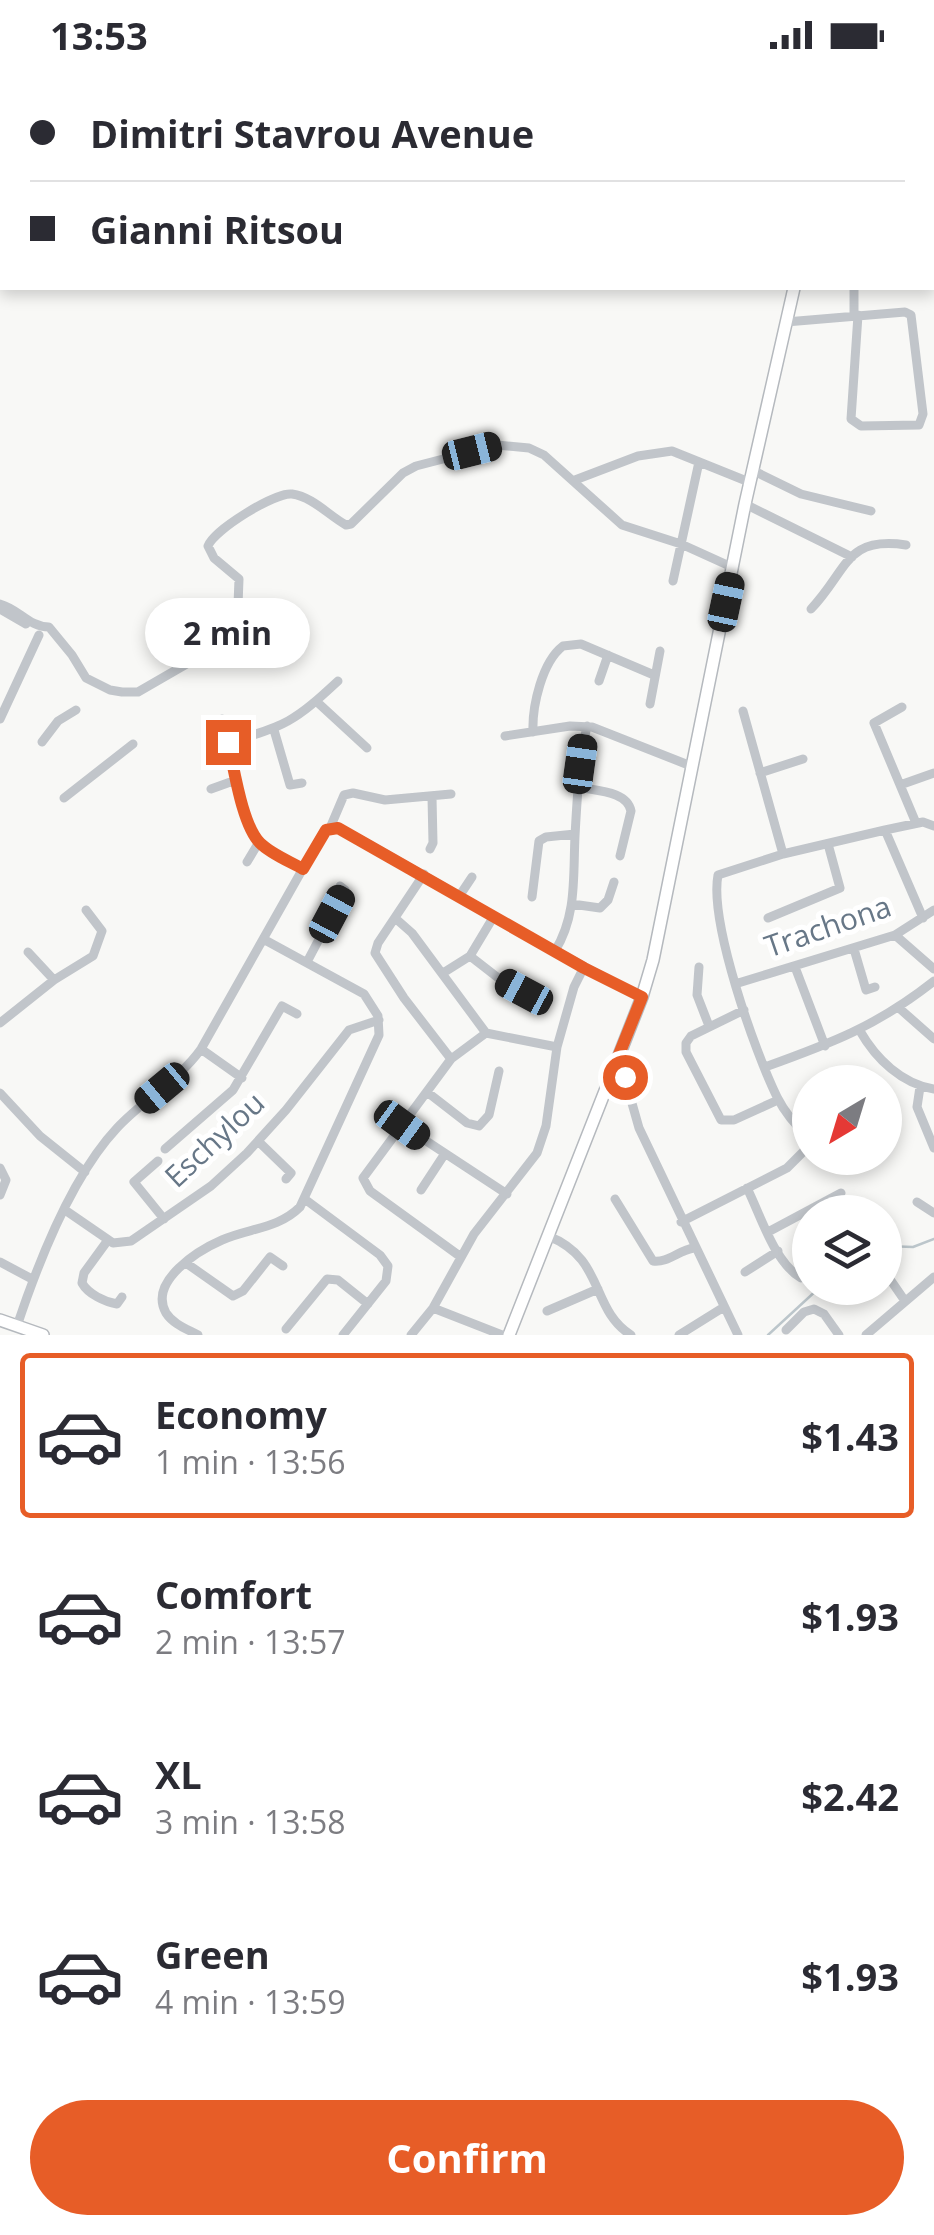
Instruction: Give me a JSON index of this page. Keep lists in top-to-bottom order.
{
  "streets": {
    "street": ["Trachona", "Eschylou"]
  },
  "north": "bottom left",
  "page": {
    "status": "13:53",
    "banner": ["Dimitri Stavrou Avenue", "Gianni Ritsou"],
    "bubble": "2 min",
    "list": [
      {
        "name": "Economy",
        "note": "1 min · 13:56",
        "value": "$1.43"
      },
      {
        "name": "Comfort",
        "note": "2 min · 13:57",
        "value": "$1.93"
      },
      {
        "name": "XL",
        "note": "3 min · 13:58",
        "value": "$2.42"
      },
      {
        "name": "Green",
        "note": "4 min · 13:59",
        "value": "$1.93"
      }
    ],
    "buttons": "Confirm"
  }
}
